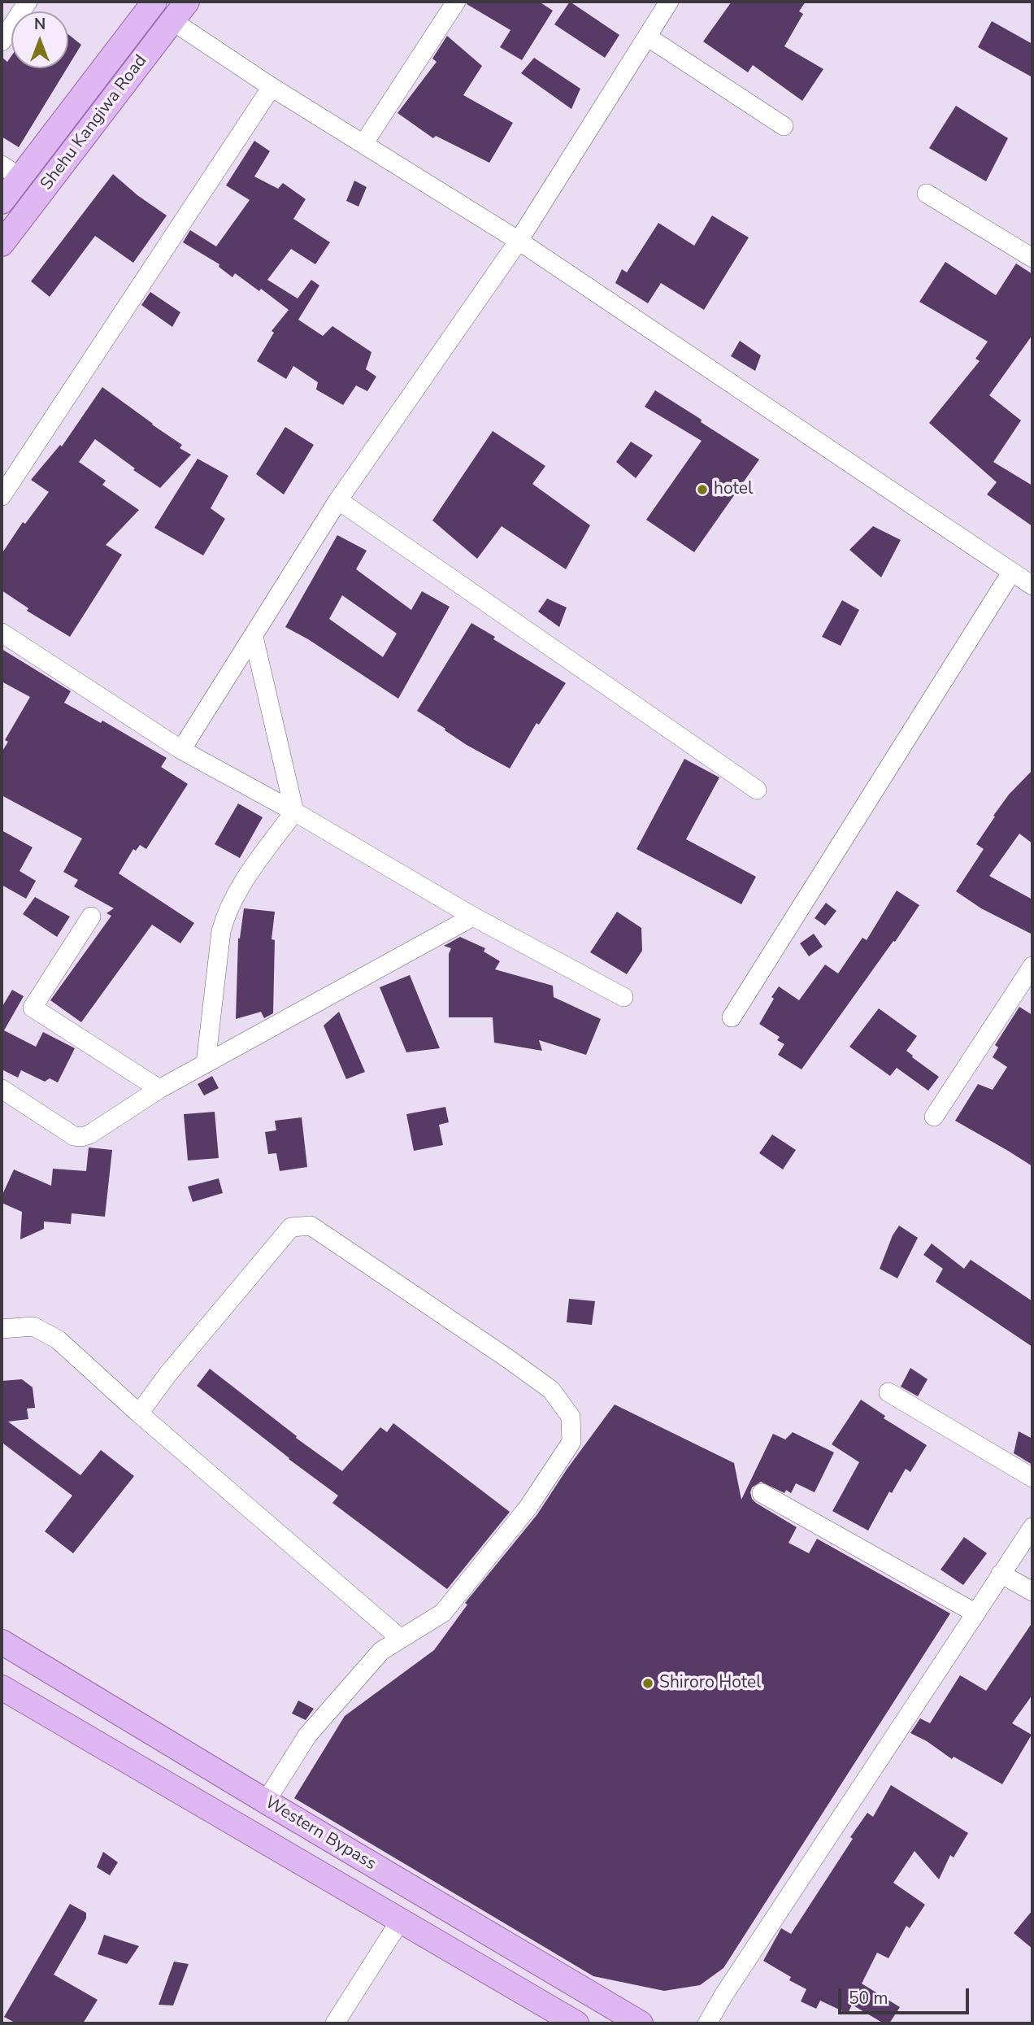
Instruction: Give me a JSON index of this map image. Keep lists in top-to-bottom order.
{
  "streets": {
    "main road": ["Shehu Kangiwa Road", "Western Bypass"]
  },
  "places": ["hotel", "Shiroro Hotel"],
  "scale_bar": "50 m",
  "north": "top"
}
